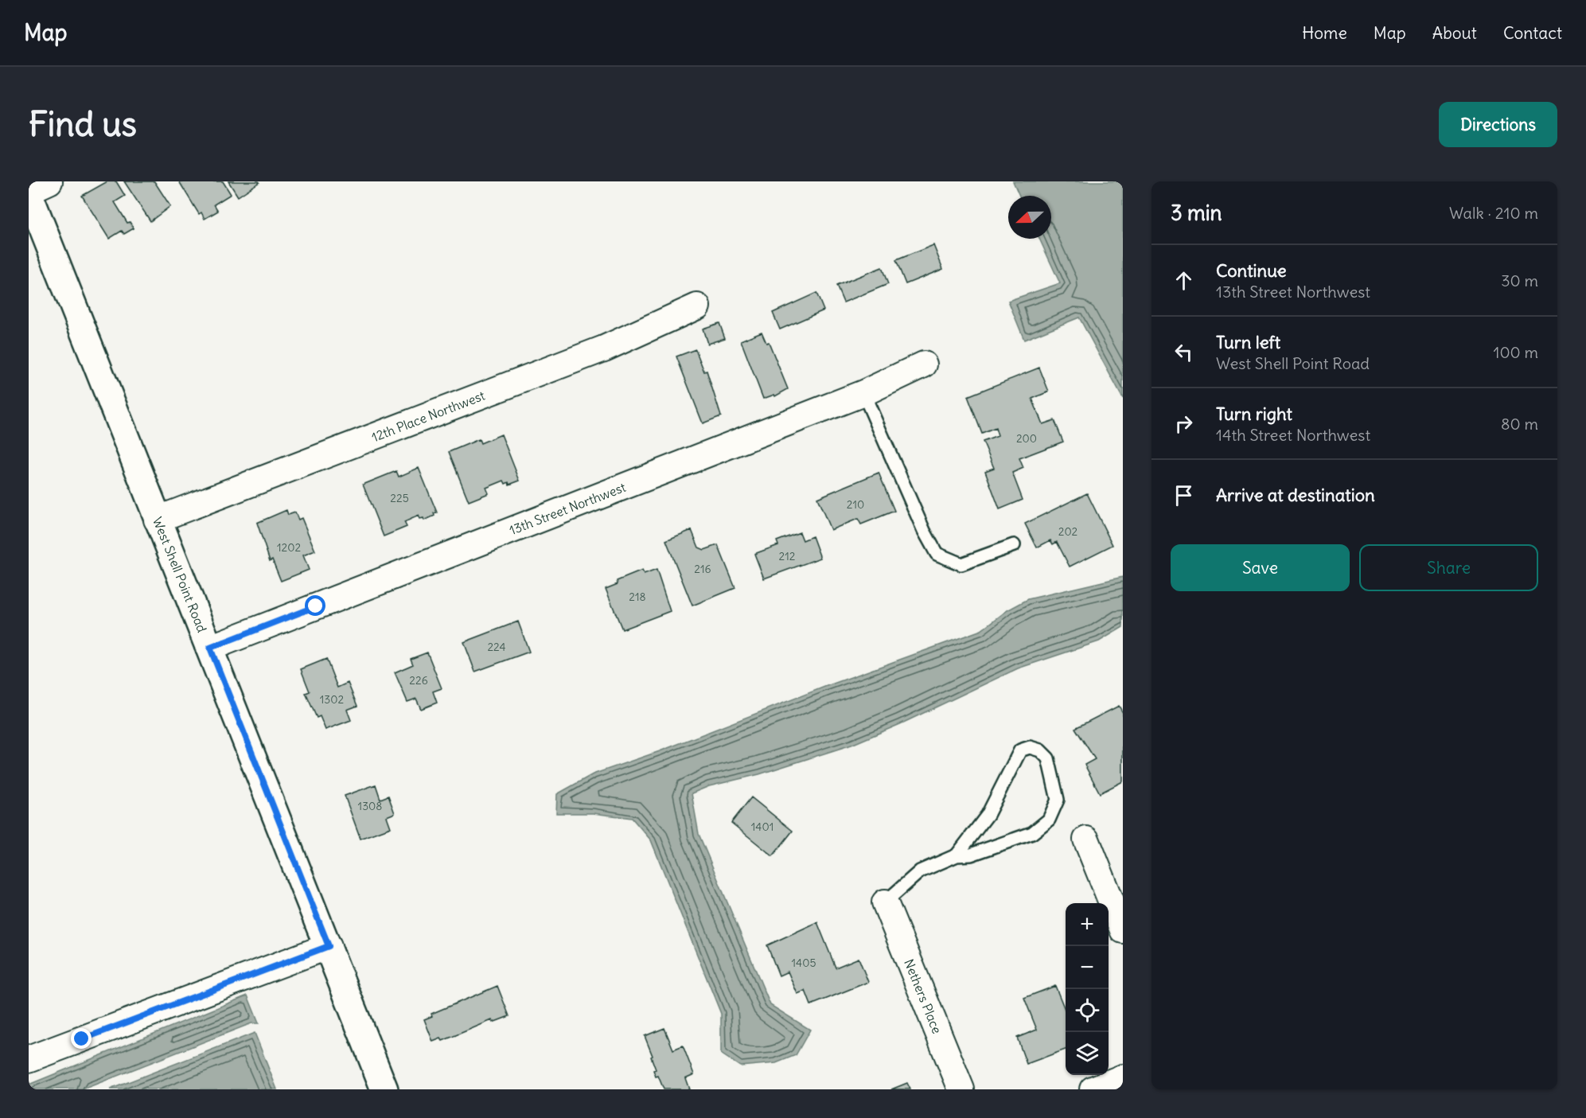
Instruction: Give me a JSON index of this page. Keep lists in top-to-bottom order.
{
  "streets": {
    "street": [
      "12th Place Northwest",
      "13th Street Northwest",
      "West Shell Point Road",
      "Nethers Place"
    ]
  },
  "crossings": [
    ["12th Place Northwest", "West Shell Point Road"],
    ["13th Street Northwest", "West Shell Point Road"]
  ],
  "house_numbers": [
    "200",
    "225",
    "210",
    "202",
    "1202",
    "212",
    "216",
    "218",
    "224",
    "226",
    "1302",
    "1308",
    "1401",
    "1405"
  ],
  "north": "left",
  "page": {
    "header": "Map",
    "nav": [
      "Home",
      "Map",
      "About",
      "Contact"
    ],
    "buttons": [
      "Directions",
      ["Save", "Share"]
    ],
    "title": "Find us",
    "heading": ["3 min", "Walk · 210 m"],
    "list": [
      ["Continue", "13th Street Northwest", "30 m"],
      ["Turn left", "West Shell Point Road", "100 m"],
      ["Turn right", "14th Street Northwest", "80 m"],
      "Arrive at destination"
    ],
    "map_buttons": ["+", "−"]
  }
}
